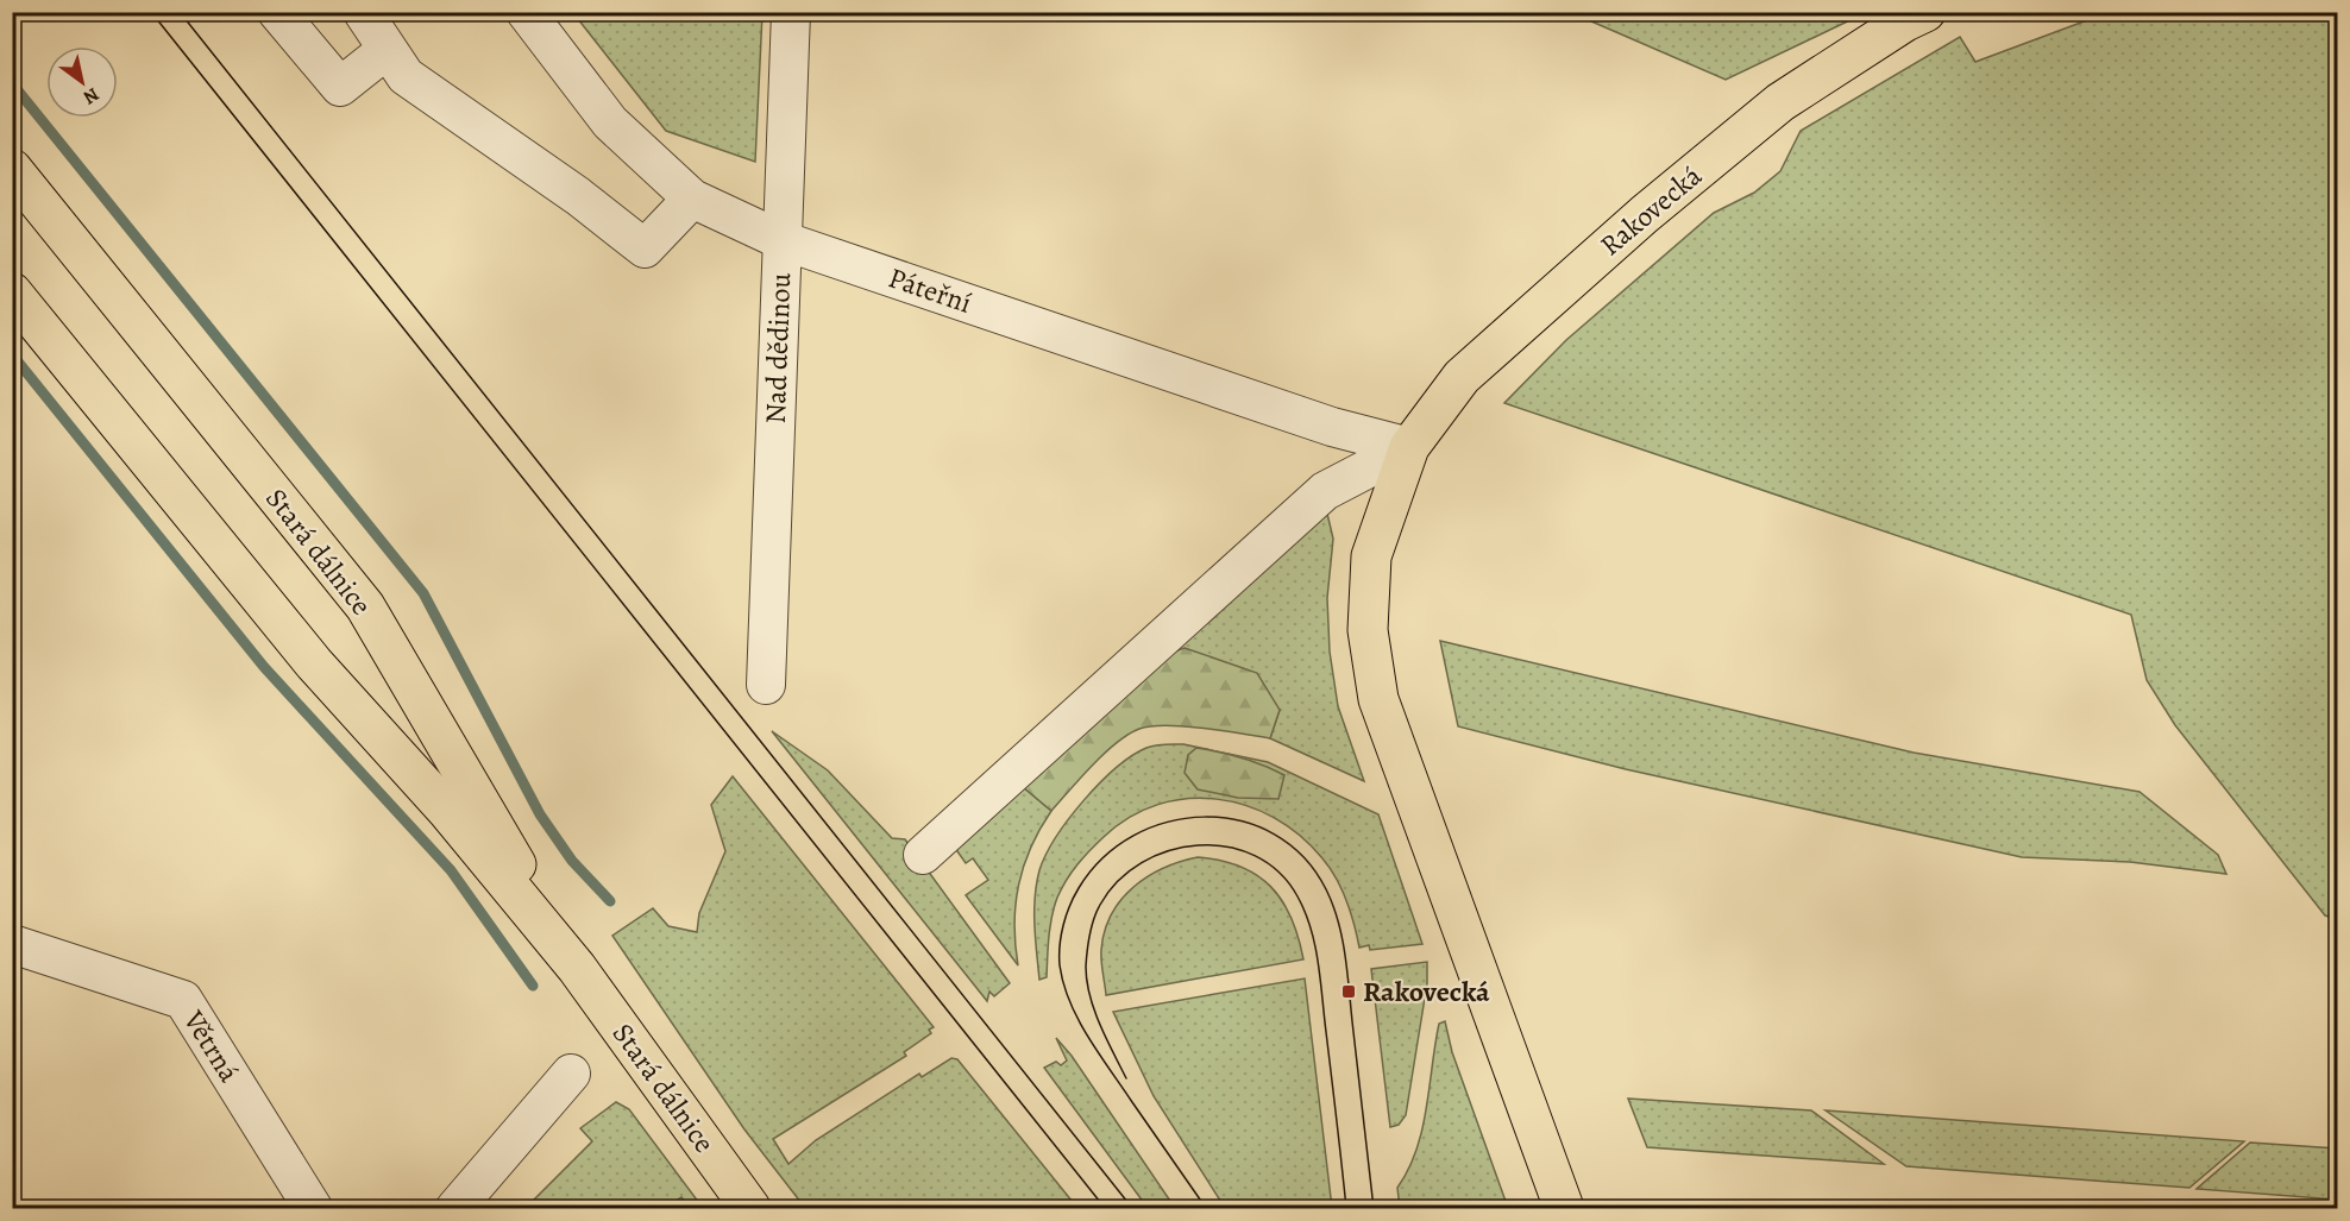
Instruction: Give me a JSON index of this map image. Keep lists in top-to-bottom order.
{
  "streets": {
    "main road": ["Rakovecká", "Stará dálnice"],
    "street": ["Páteřní", "Nad dědinou", "Větrná"]
  },
  "crossings": [
    ["Rakovecká", "Páteřní"],
    ["Páteřní", "Nad dědinou"]
  ],
  "places": {
    "transit": ["Rakovecká"]
  },
  "north": "bottom right"
}
